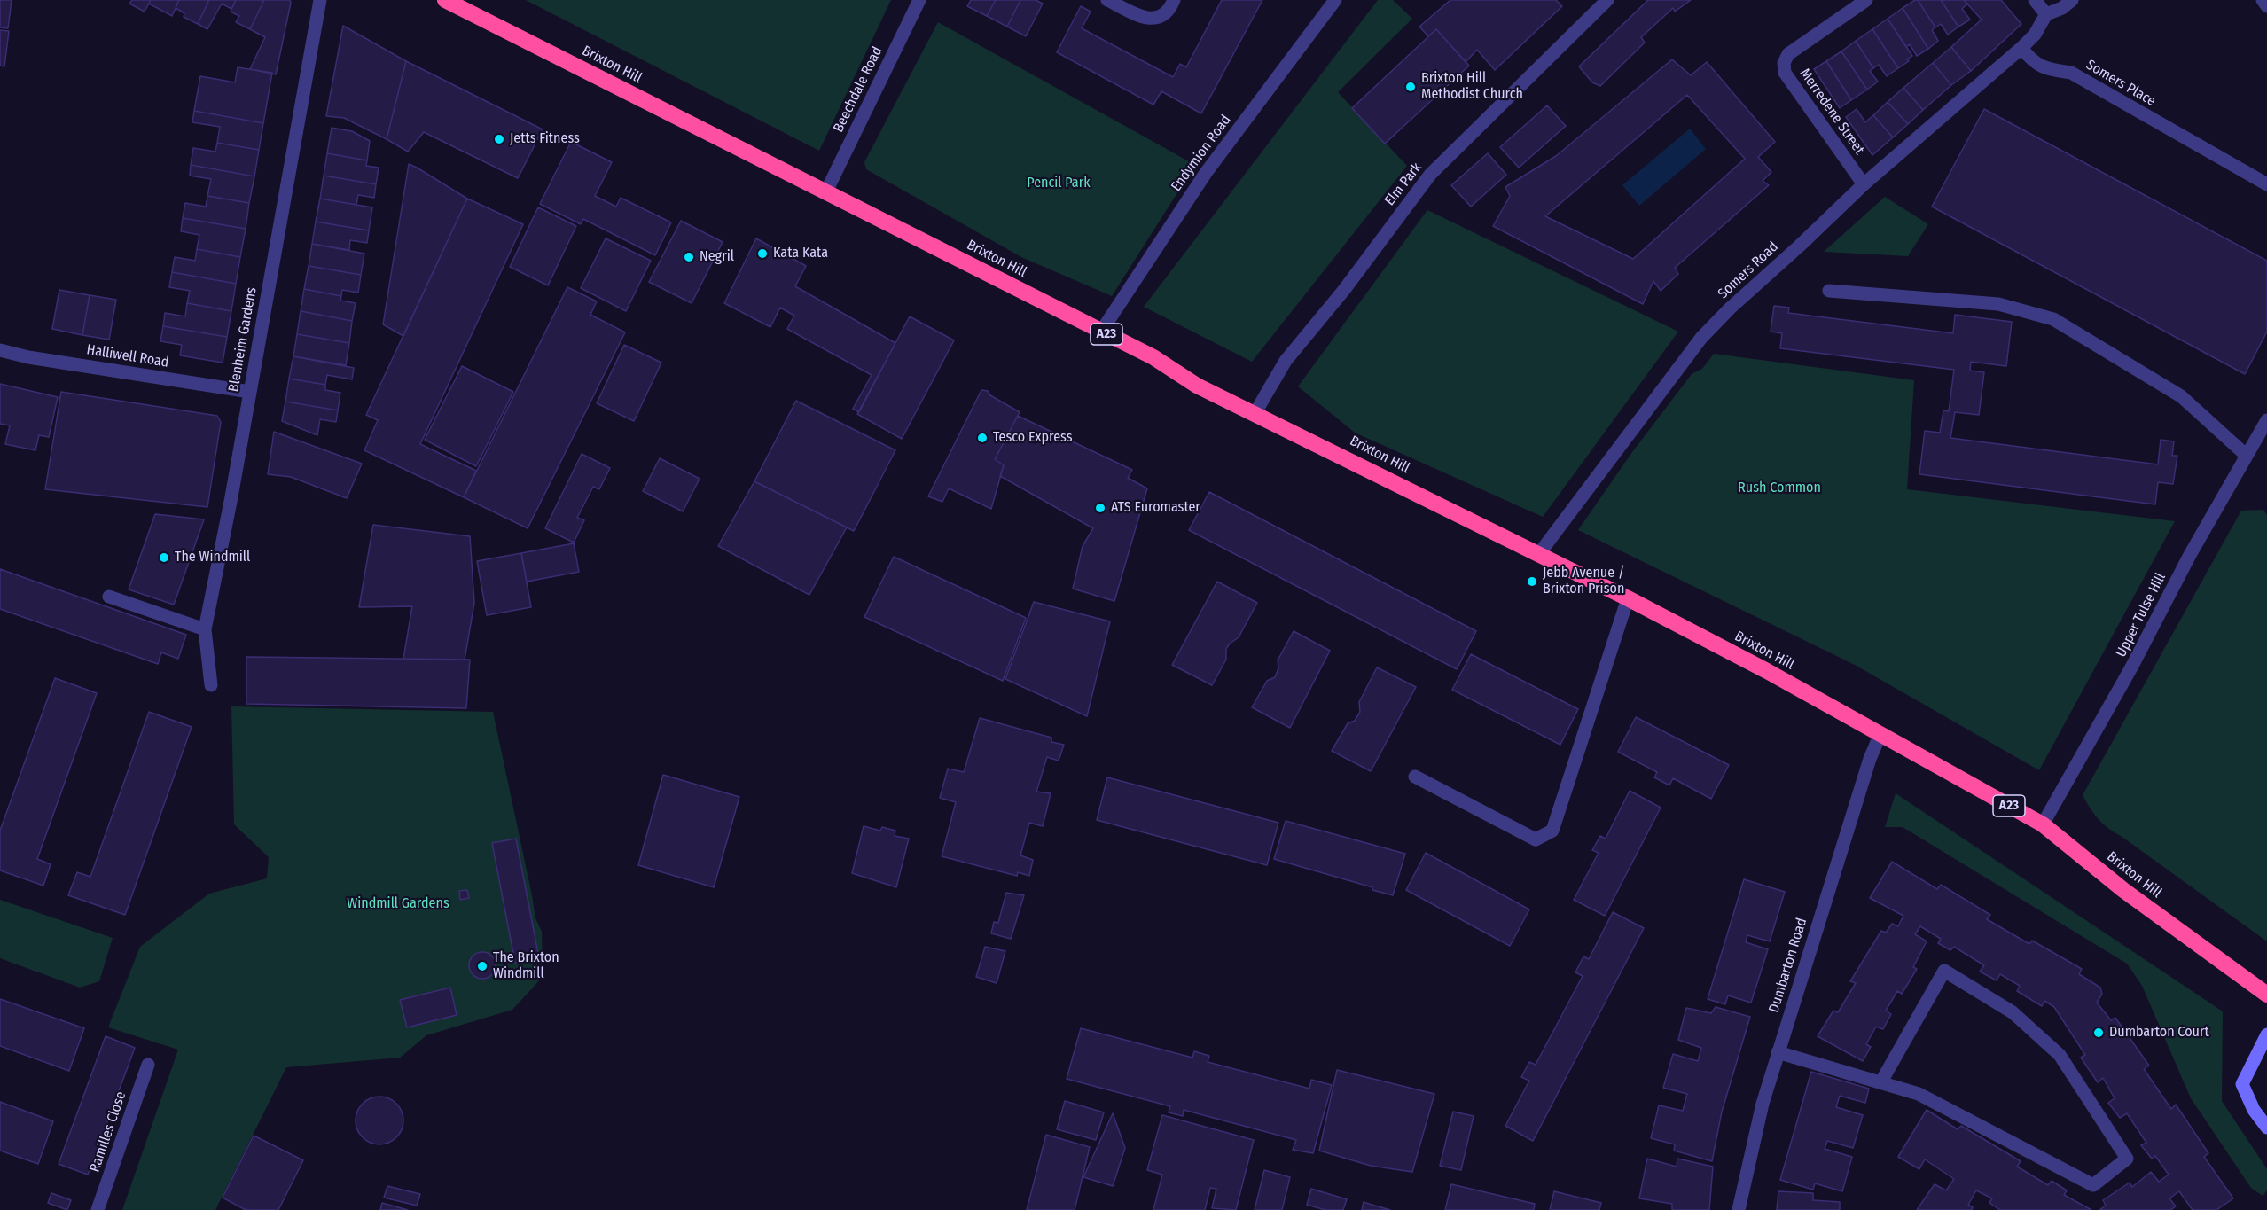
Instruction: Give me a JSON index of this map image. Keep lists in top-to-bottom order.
{
  "streets": {
    "highway": ["Brixton Hill", "A23"],
    "street": [
      "Somers Place",
      "Beechdale Road",
      "Merredene Street",
      "Endymion Road",
      "Elm Park",
      "Somers Road",
      "Blenheim Gardens",
      "Halliwell Road",
      "Upper Tulse Hill",
      "Dumbarton Road",
      "Ramilles Close"
    ]
  },
  "crossings": [
    ["Brixton Hill", "Beechdale Road"],
    ["Brixton Hill", "Endymion Road"],
    ["Brixton Hill", "Elm Park"],
    ["Brixton Hill", "Somers Road"],
    ["Brixton Hill", "Upper Tulse Hill"],
    ["Brixton Hill", "Dumbarton Road"],
    ["Somers Place", "Somers Road"],
    ["Merredene Street", "Somers Road"],
    ["Blenheim Gardens", "Halliwell Road"]
  ],
  "parks": ["Pencil Park", "Rush Common", "Windmill Gardens"],
  "places": [
    "Brixton Hill Methodist Church",
    "Jetts Fitness",
    "Kata Kata",
    "Negril",
    "Tesco Express",
    "ATS Euromaster",
    "The Windmill",
    "Jebb Avenue / Brixton Prison",
    "The Brixton Windmill",
    "Dumbarton Court"
  ]
}
